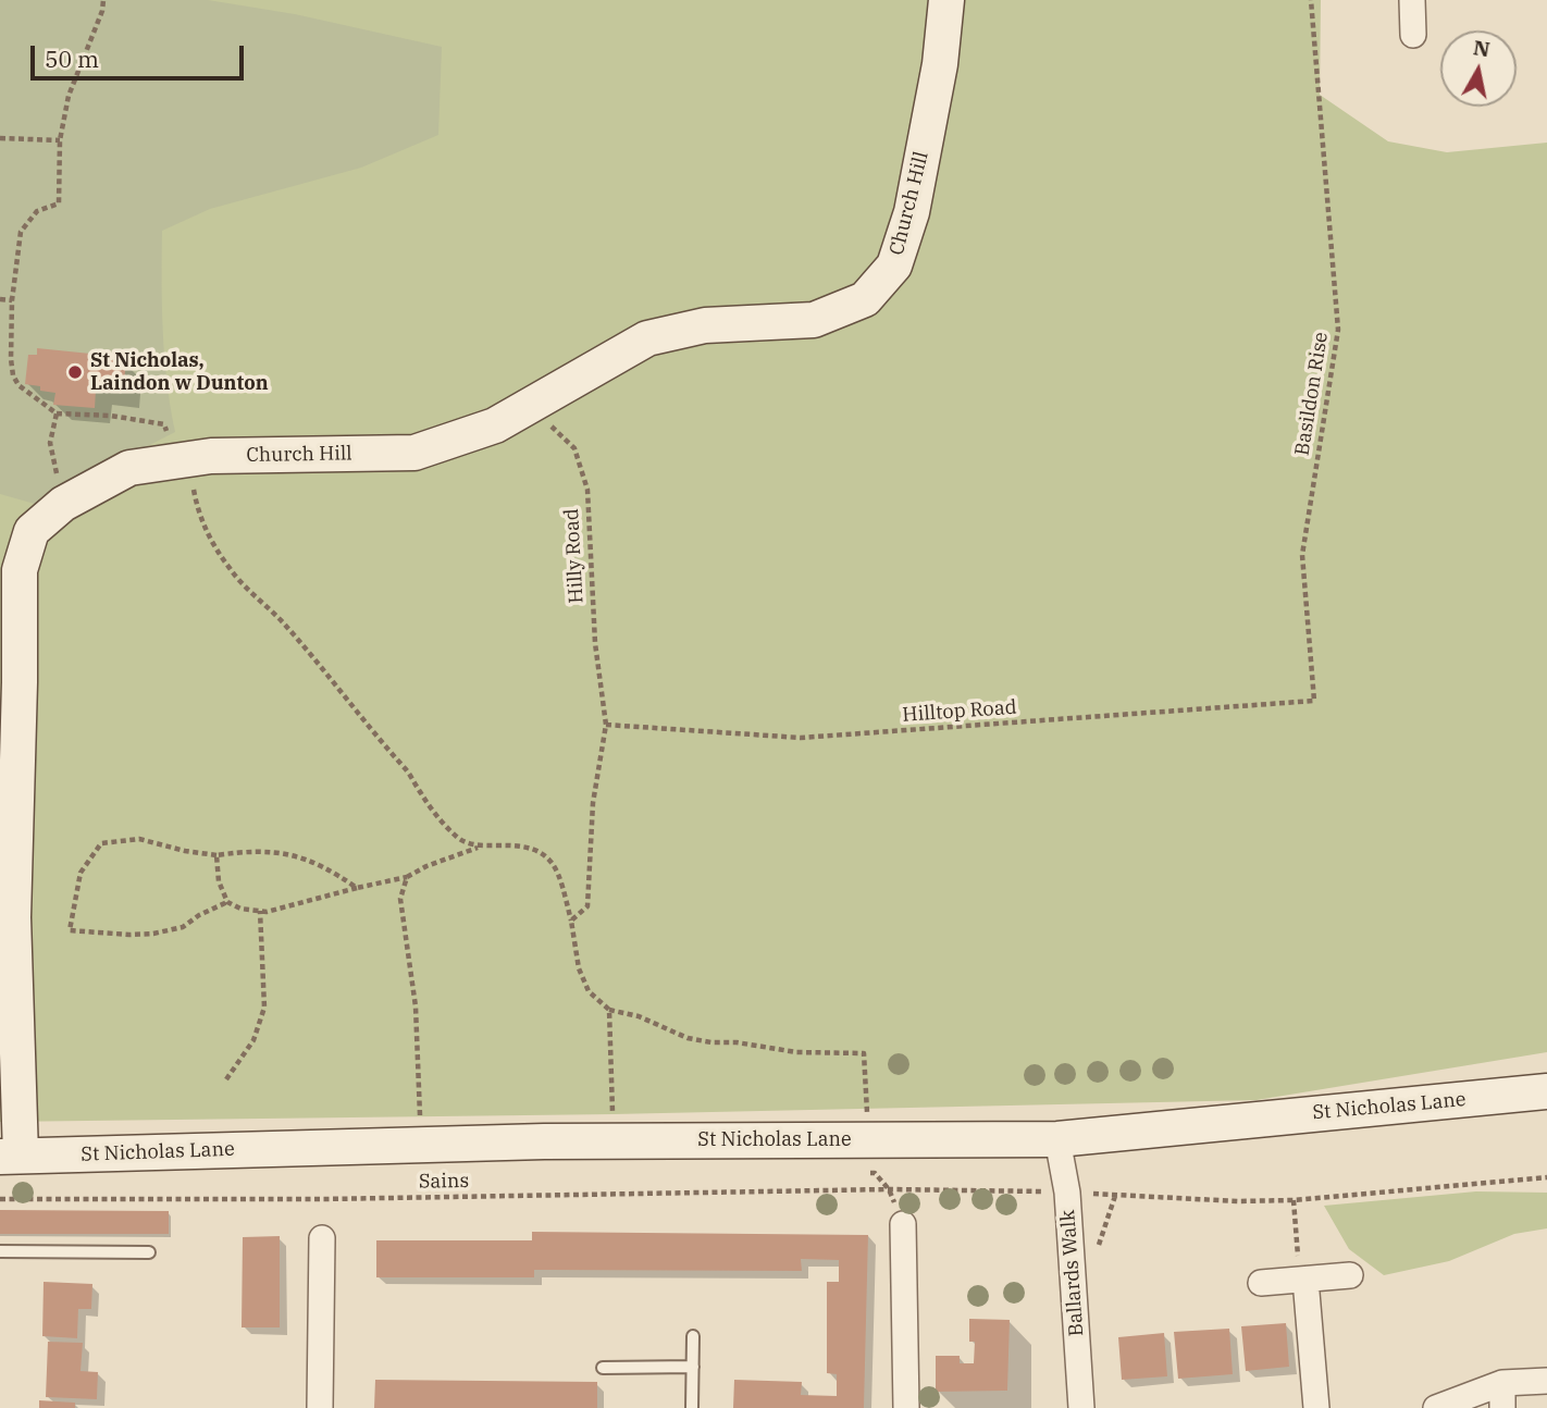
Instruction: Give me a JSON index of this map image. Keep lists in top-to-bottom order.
{
  "streets": {
    "street": ["Church Hill", "St Nicholas Lane", "Ballards Walk"],
    "path": [
      "Basildon Rise",
      "Hilly Road",
      "Hilltop Road",
      "Sains"
    ]
  },
  "crossings": [
    ["Church Hill", "Hilly Road"],
    ["Church Hill", "St Nicholas Lane"],
    ["Basildon Rise", "Hilltop Road"],
    ["Hilly Road", "Hilltop Road"],
    ["St Nicholas Lane", "Ballards Walk"]
  ],
  "places": ["St Nicholas, Laindon w Dunton"],
  "scale_bar": "50 m",
  "north": "top"
}
